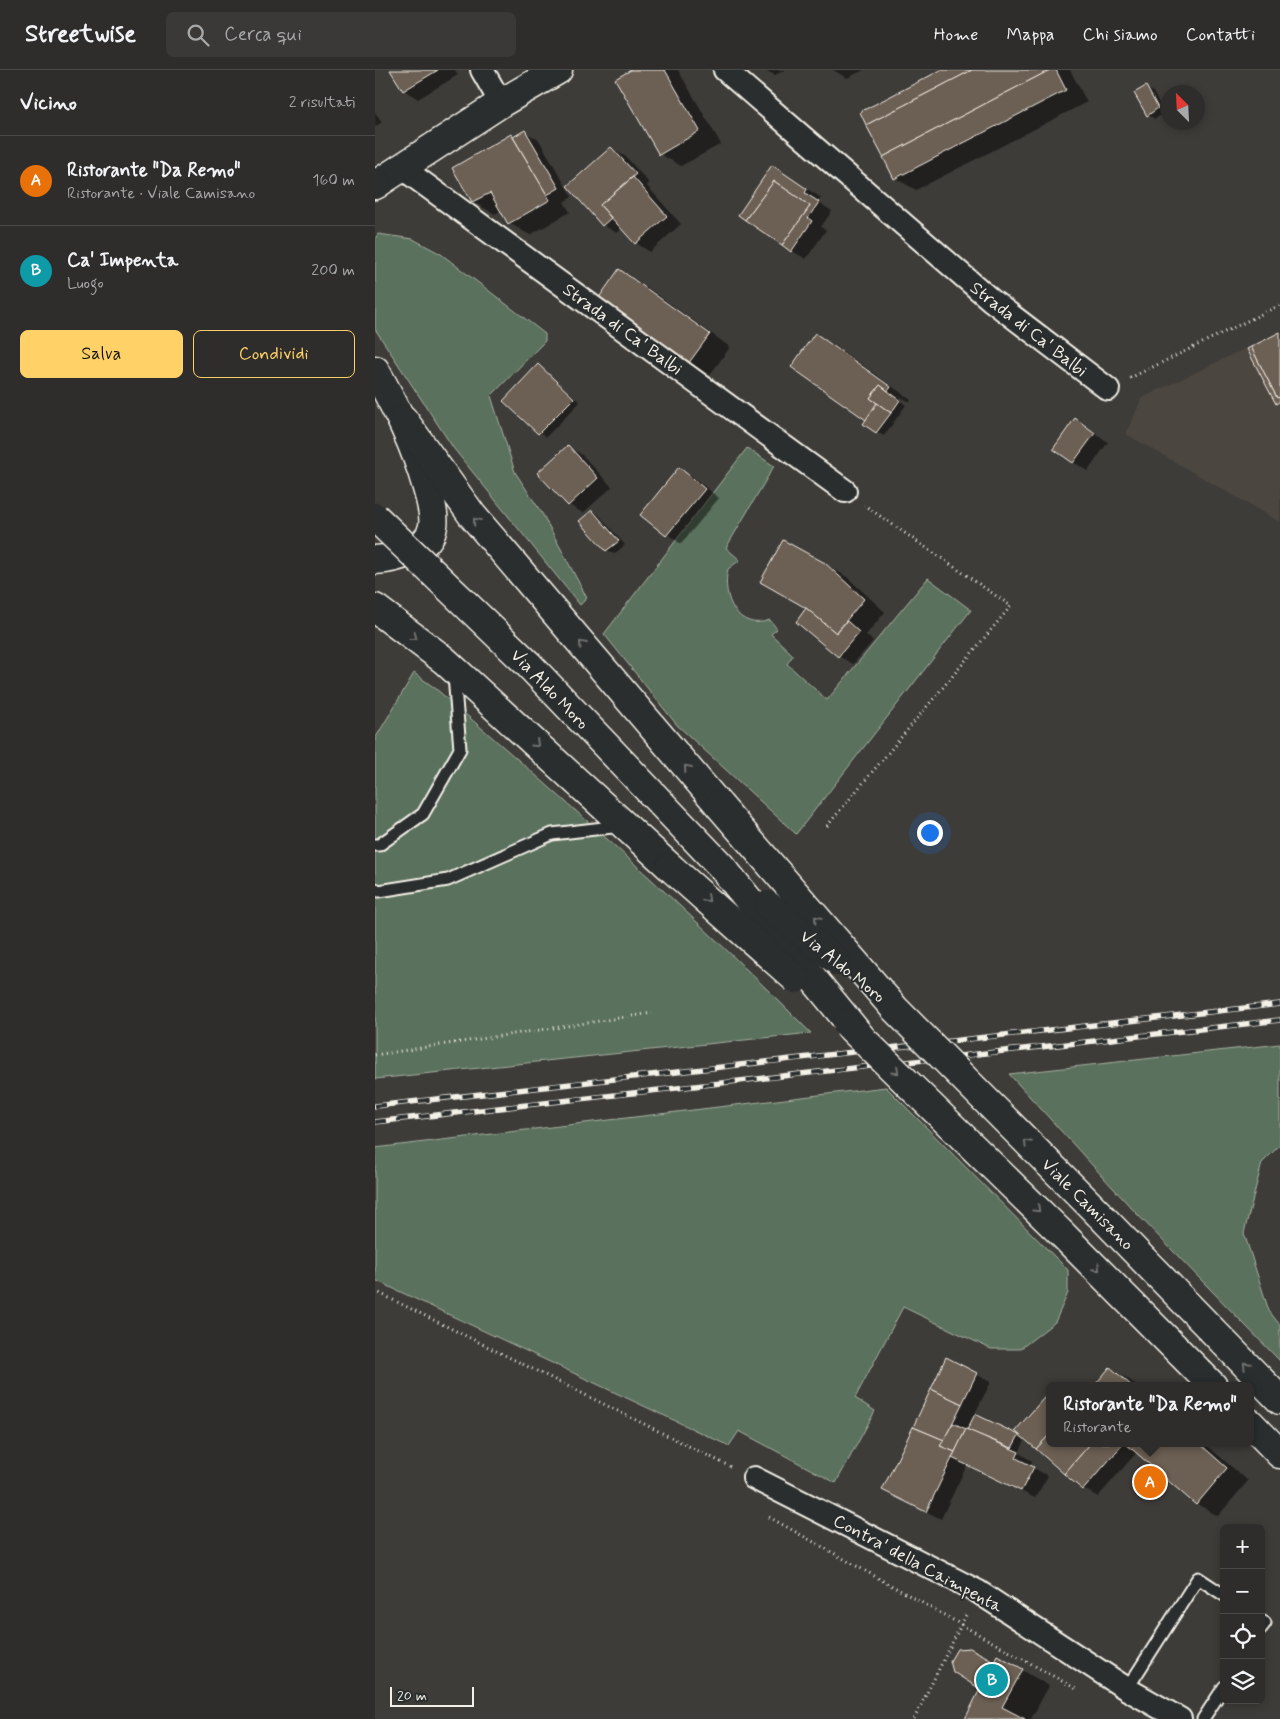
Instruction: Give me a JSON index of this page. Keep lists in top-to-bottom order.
{
  "streets": {
    "main road": ["Via Aldo Moro", "Viale Camisano"],
    "street": ["Strada di Ca' Balbi", "Contra' della Caimpenta"]
  },
  "crossings": [
    ["Via Aldo Moro", "Viale Camisano"]
  ],
  "scale_bar": "20 m",
  "north": "top left",
  "page": {
    "header": "Streetwise",
    "search": "Cerca qui",
    "nav": [
      "Home",
      "Mappa",
      "Chi siamo",
      "Contatti"
    ],
    "heading": ["Vicino", "2 risultati"],
    "list": [
      {
        "mark": "A",
        "name": "Ristorante \"Da Remo\"",
        "note": "Ristorante · Viale Camisano",
        "value": "160 m"
      },
      {
        "mark": "B",
        "name": "Ca' Impenta",
        "note": "Luogo",
        "value": "200 m"
      }
    ],
    "buttons": ["Salva", "Condividi"],
    "popup": ["Ristorante \"Da Remo\"", "Ristorante"],
    "pins": ["A", "B"],
    "map_buttons": ["+", "−"],
    "scale": "20 m"
  }
}
